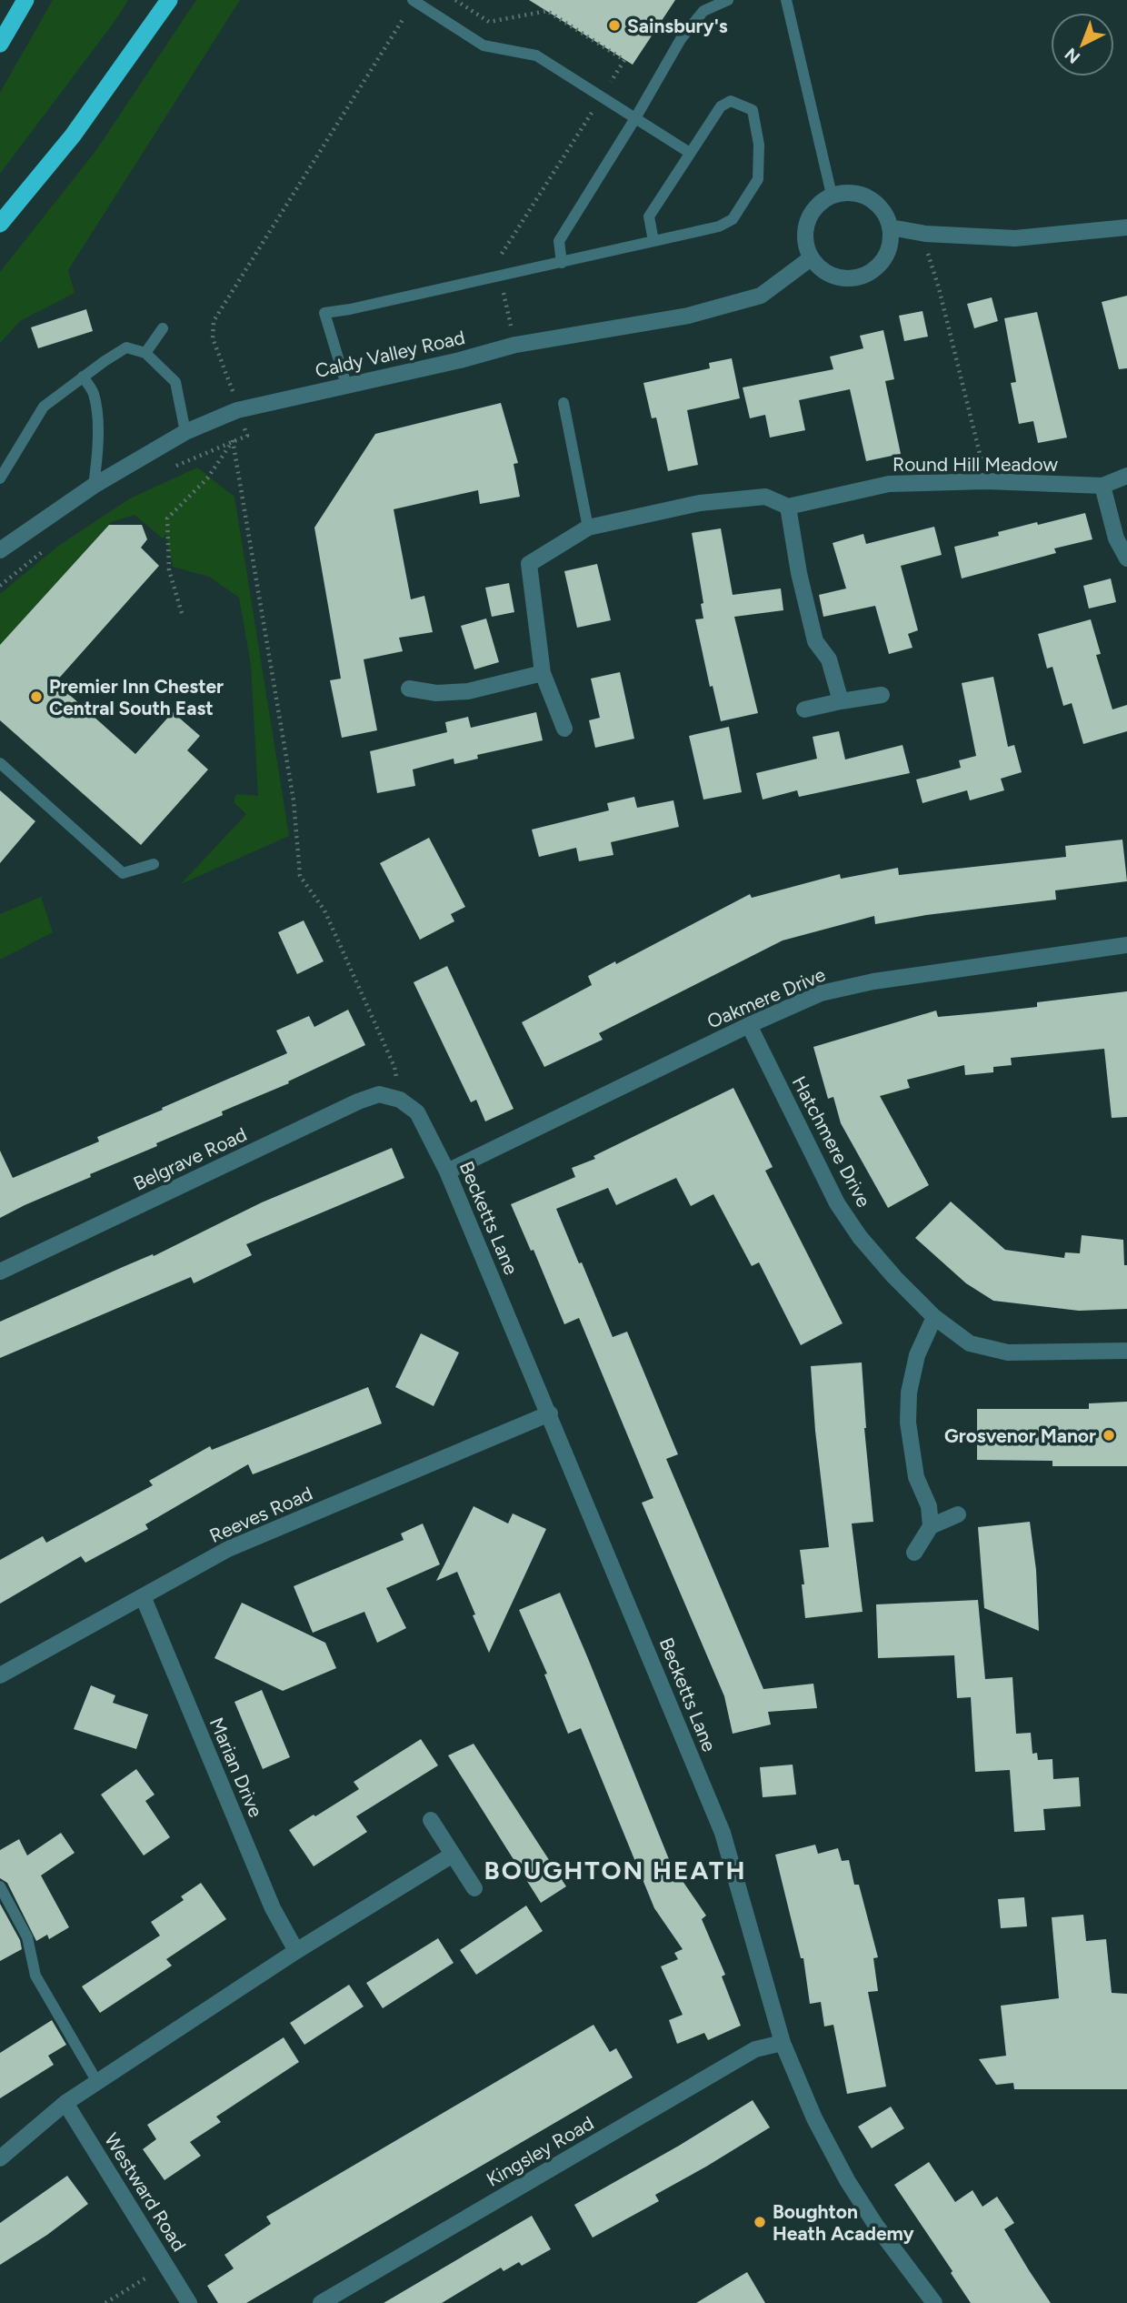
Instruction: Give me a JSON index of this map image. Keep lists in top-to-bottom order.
{
  "streets": {
    "street": [
      "Caldy Valley Road",
      "Round Hill Meadow",
      "Oakmere Drive",
      "Hatchmere Drive",
      "Belgrave Road",
      "Becketts Lane",
      "Reeves Road",
      "Marian Drive",
      "Kingsley Road",
      "Westward Road"
    ]
  },
  "crossings": [
    ["Oakmere Drive", "Hatchmere Drive"],
    ["Oakmere Drive", "Becketts Lane"],
    ["Belgrave Road", "Becketts Lane"],
    ["Becketts Lane", "Reeves Road"],
    ["Becketts Lane", "Kingsley Road"],
    ["Reeves Road", "Marian Drive"]
  ],
  "districts": ["BOUGHTON HEATH"],
  "places": [
    "Sainsbury's",
    "Premier Inn Chester Central South East",
    "Grosvenor Manor",
    "Boughton Heath Academy"
  ],
  "north": "bottom left"
}
